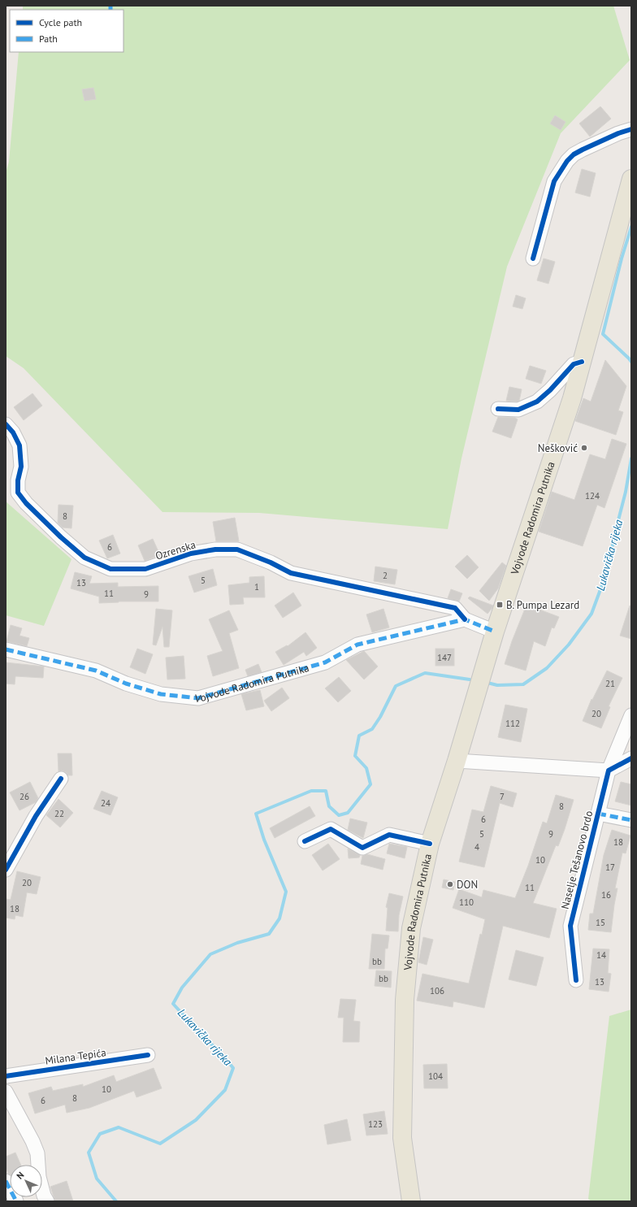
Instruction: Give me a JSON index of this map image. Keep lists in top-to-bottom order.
{
  "streets": {
    "main road": ["Vojvode Radomira Putnika"],
    "street": ["Ozrenska", "Naselje Tešanovo brdo", "Milana Tepića"]
  },
  "crossings": [
    ["Vojvode Radomira Putnika", "Ozrenska"]
  ],
  "water": ["Lukavička rijeka"],
  "places": {
    "other": ["Nešković", "DON"],
    "transit": ["B. Pumpa Lezard"]
  },
  "house_numbers": [
    "124",
    "8",
    "6",
    "2",
    "5",
    "13",
    "1",
    "11",
    "9",
    "147",
    "21",
    "20",
    "112",
    "26",
    "7",
    "24",
    "8",
    "22",
    "6",
    "5",
    "9",
    "18",
    "4",
    "10",
    "17",
    "20",
    "11",
    "16",
    "110",
    "18",
    "15",
    "14",
    "bb",
    "bb",
    "13",
    "106",
    "104",
    "10",
    "8",
    "6",
    "123"
  ],
  "legend": ["Cycle path", "Path"],
  "north": "top left"
}
